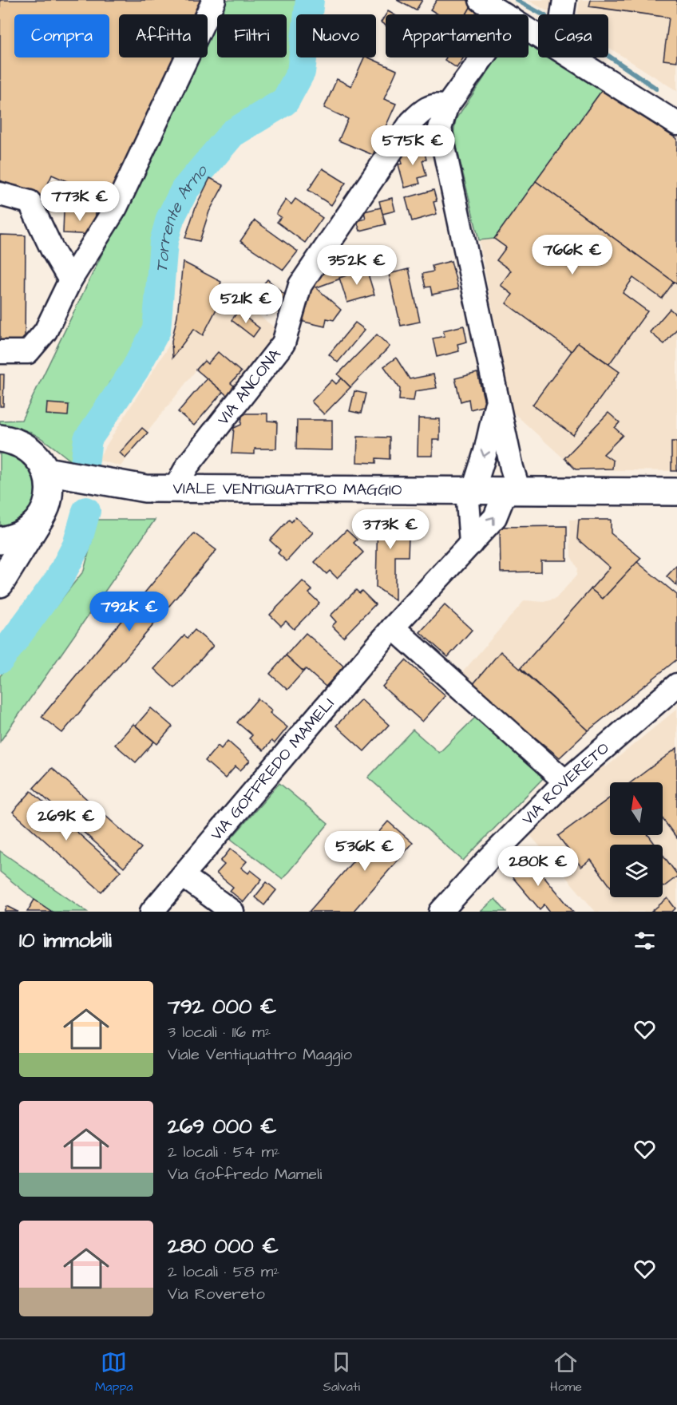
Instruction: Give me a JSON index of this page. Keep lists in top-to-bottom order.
{
  "streets": {
    "main road": ["VIALE VENTIQUATTRO MAGGIO"],
    "street": ["VIA ANCONA", "VIA GOFFREDO MAMELI", "VIA ROVERETO"]
  },
  "crossings": [
    ["VIA ANCONA", "VIALE VENTIQUATTRO MAGGIO"],
    ["VIALE VENTIQUATTRO MAGGIO", "VIA GOFFREDO MAMELI"]
  ],
  "water": ["Torrente Arno"],
  "north": "top",
  "page": {
    "chip": [
      "Compra",
      "Affitta",
      "Filtri",
      "Nuovo",
      "Appartamento",
      "Casa"
    ],
    "price": [
      "575K €",
      "773K €",
      "766K €",
      "352K €",
      "521K €",
      "373K €",
      "792K €",
      "269K €",
      "536K €",
      "280K €"
    ],
    "heading": "10 immobili",
    "list": [
      {
        "name": "792 000 €",
        "note": "3 locali · 116 m² · Viale Ventiquattro Maggio"
      },
      {
        "name": "269 000 €",
        "note": "2 locali · 54 m² · Via Goffredo Mameli"
      },
      {
        "name": "280 000 €",
        "note": "2 locali · 58 m² · Via Rovereto"
      }
    ],
    "tabs": ["Mappa", "Salvati", "Home"]
  }
}
